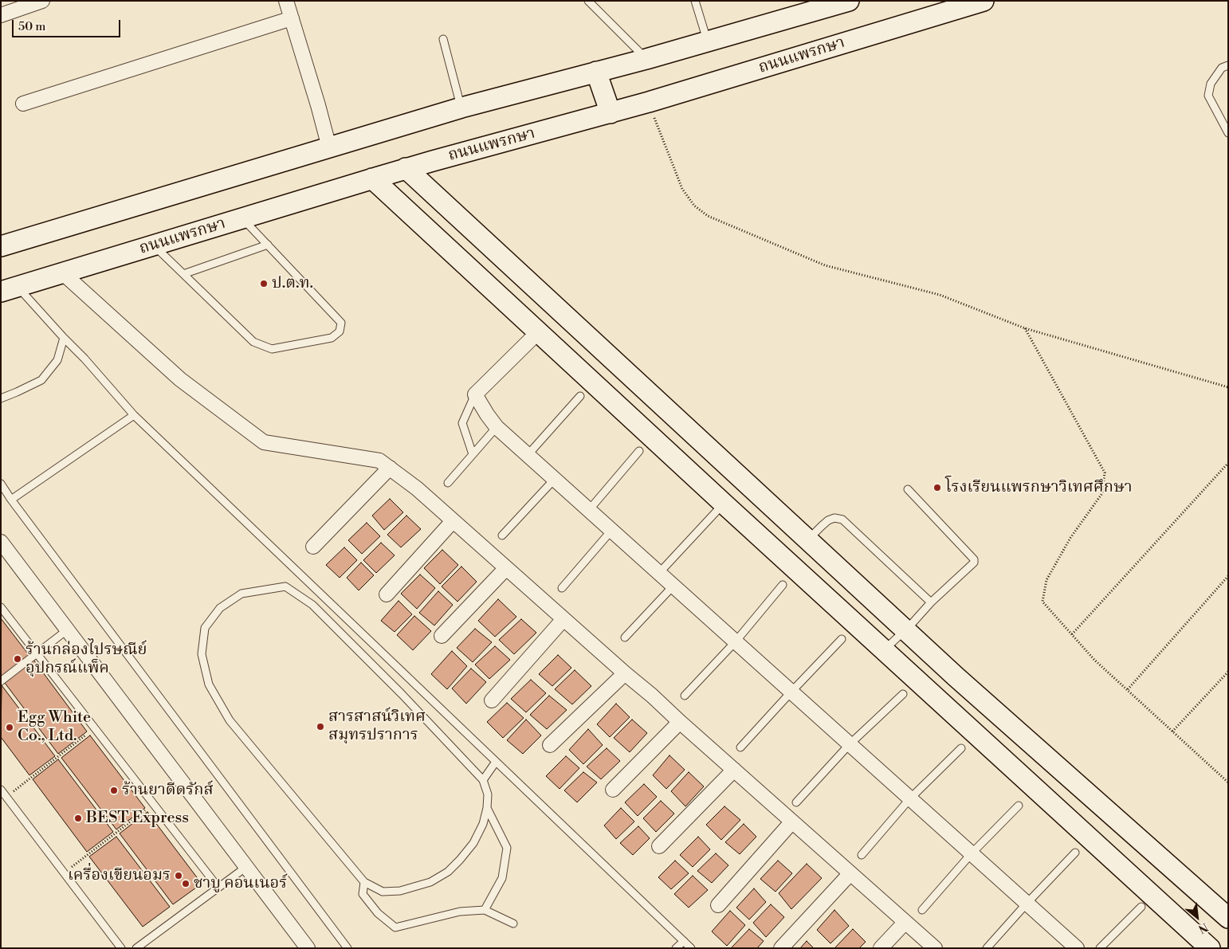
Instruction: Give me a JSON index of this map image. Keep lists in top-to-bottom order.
{
  "streets": {
    "street": ["ถนนแพรกษา"]
  },
  "places": [
    "ป.ต.ท.",
    "โรงเรียนแพรกษาวิเทศศึกษา",
    "ร้านกล่องไปรษณีย์ อุปกรณ์แพ็ค",
    "สารสาสน์วิเทศ สมุทรปราการ",
    "Egg White Co., Ltd.",
    "ร้านยาดีดรักส์",
    "BEST Express",
    "เครื่องเขียนอมร",
    "ชาบู คอนเนอร์"
  ],
  "scale_bar": "50 m",
  "north": "bottom right"
}
